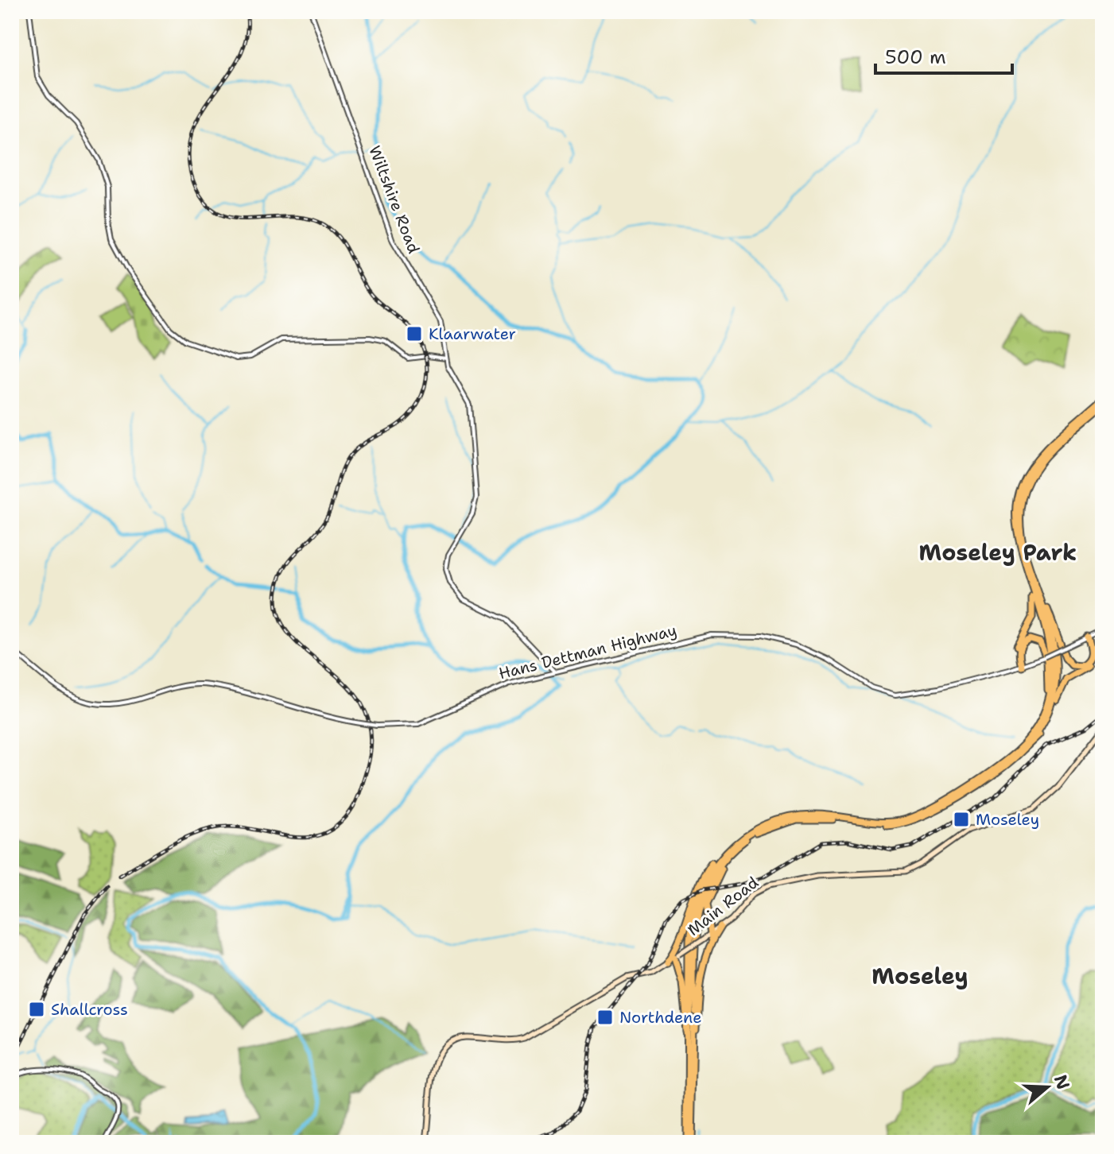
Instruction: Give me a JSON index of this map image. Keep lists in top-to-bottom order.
{
  "streets": {
    "main road": ["Main Road"],
    "street": ["Wiltshire Road", "Hans Dettman Highway"]
  },
  "crossings": [
    ["Wiltshire Road", "Hans Dettman Highway"]
  ],
  "districts": ["Moseley Park", "Moseley"],
  "places": {
    "transit": [
      "Klaarwater",
      "Moseley",
      "Shallcross",
      "Northdene"
    ]
  },
  "scale_bar": "500 m",
  "north": "right"
}
